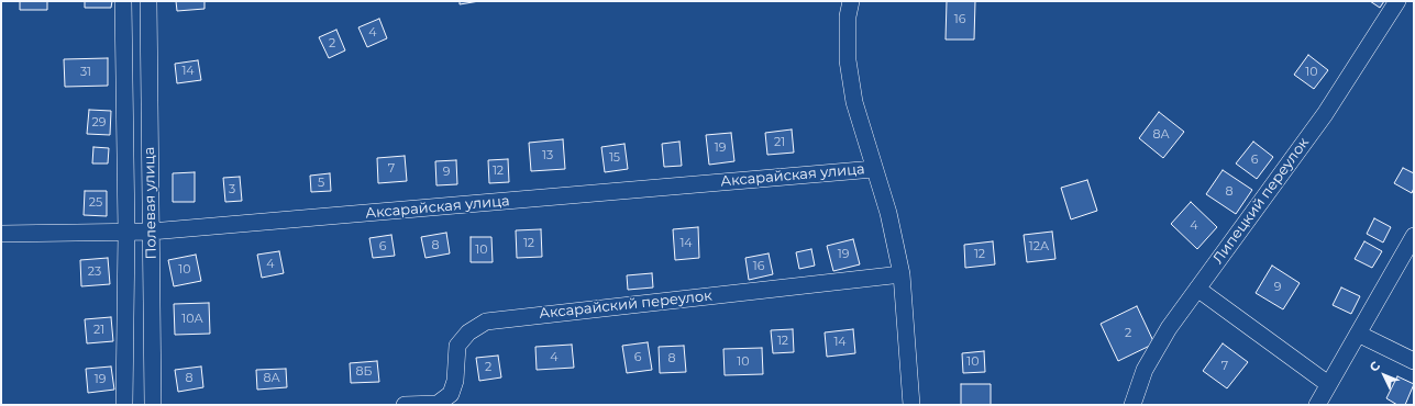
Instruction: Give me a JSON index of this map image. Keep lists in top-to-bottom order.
{
  "streets": {
    "street": [
      "Аксарайская улица",
      "Липецкий переулок",
      "Полевая улица",
      "Аксарайский переулок"
    ]
  },
  "crossings": [
    ["Аксарайская улица", "Полевая улица"]
  ],
  "house_numbers": [
    "16",
    "4",
    "2",
    "14",
    "31",
    "10",
    "29",
    "8А",
    "21",
    "19",
    "13",
    "15",
    "6",
    "7",
    "12",
    "9",
    "5",
    "3",
    "8",
    "25",
    "4",
    "12",
    "14",
    "8",
    "6",
    "12А",
    "10",
    "19",
    "12",
    "4",
    "16",
    "10",
    "23",
    "9",
    "10А",
    "21",
    "2",
    "12",
    "14",
    "4",
    "6",
    "8",
    "10",
    "10",
    "7",
    "2",
    "8Б",
    "8",
    "8А",
    "19"
  ],
  "north": "top left"
}
